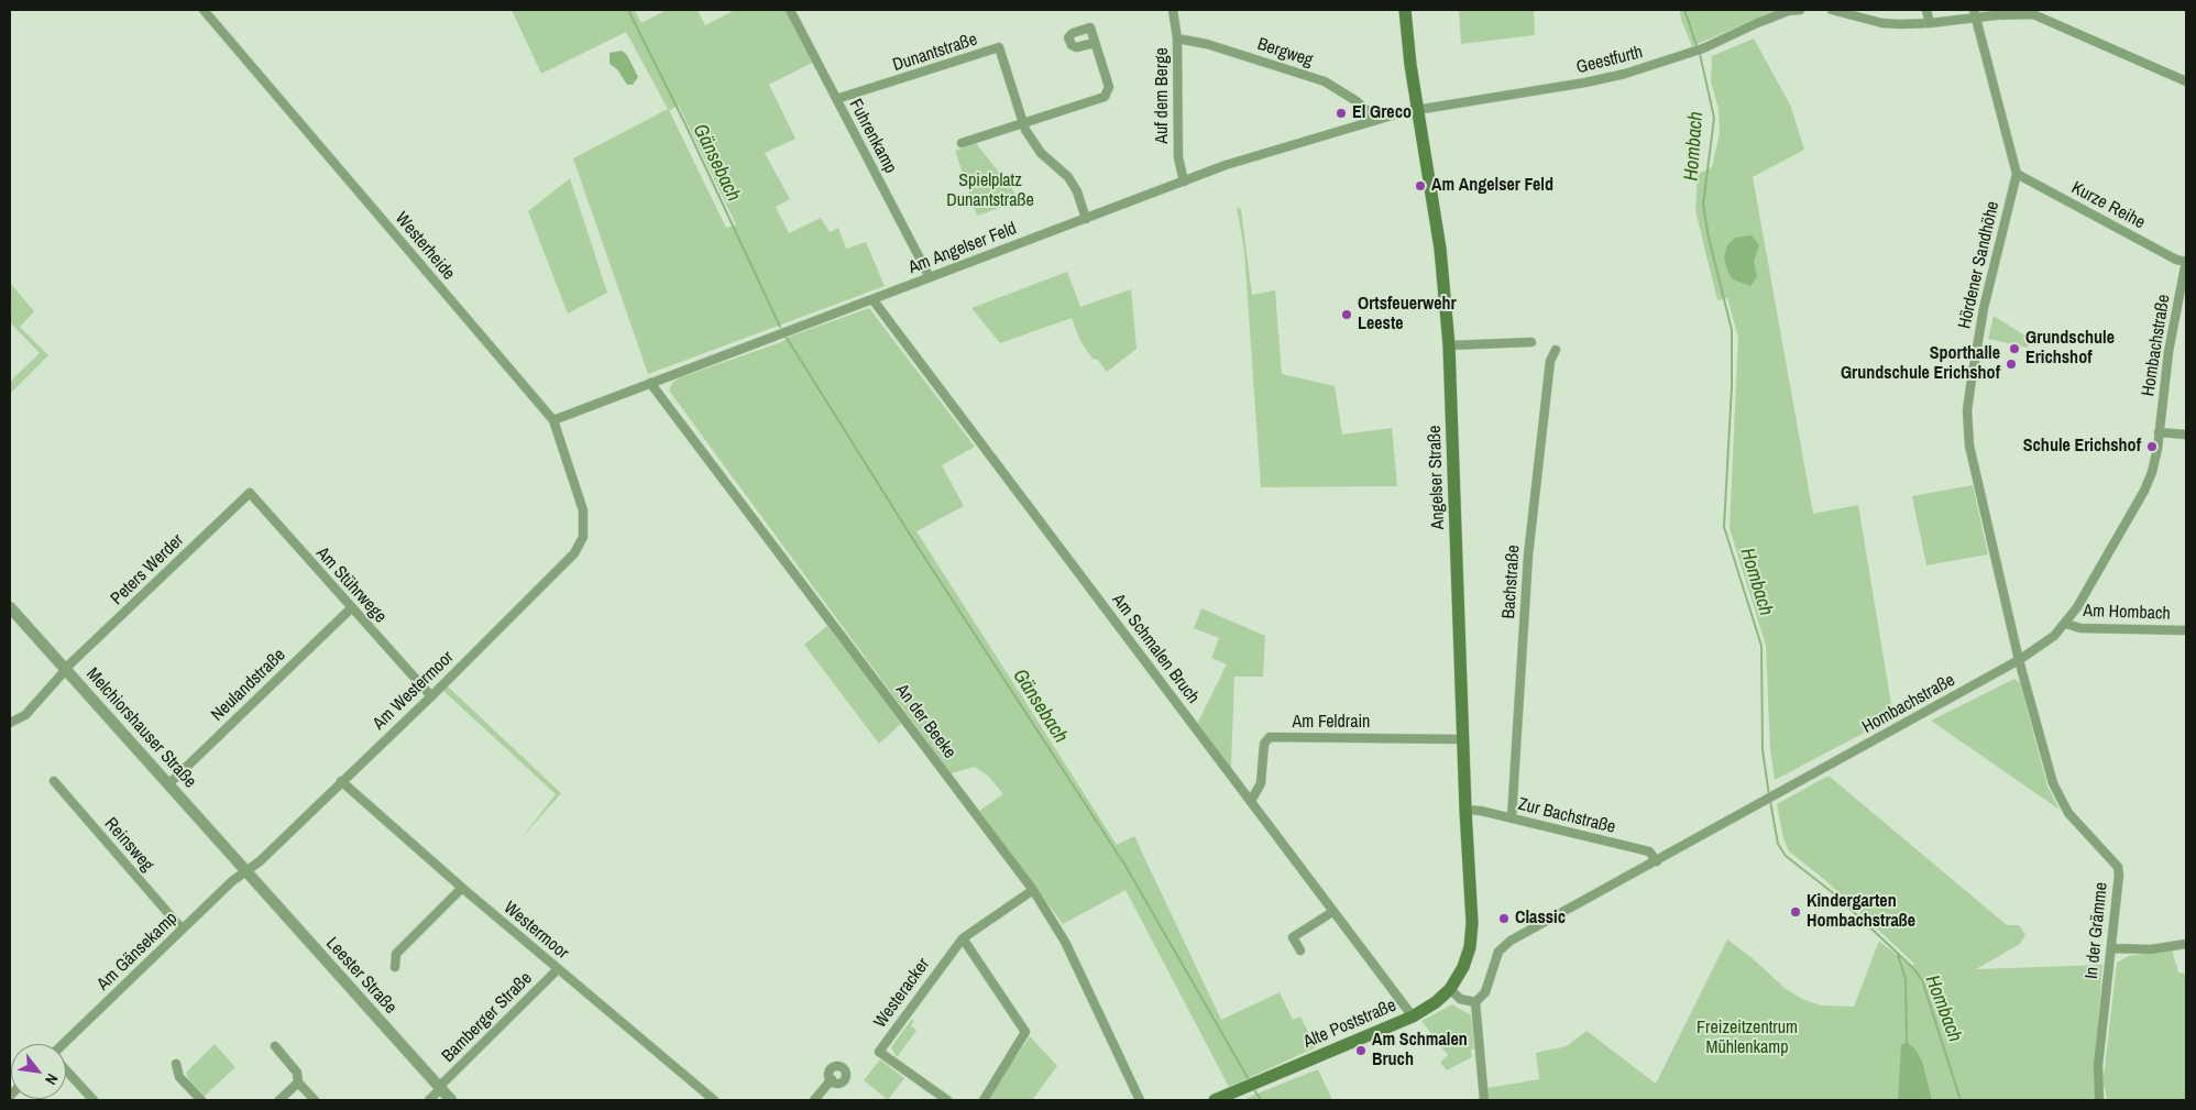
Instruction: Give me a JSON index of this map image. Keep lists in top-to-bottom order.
{
  "streets": {
    "main road": ["Angelser Straße", "Alte Poststraße"],
    "street": [
      "Dunantstraße",
      "Bergweg",
      "Geestfurth",
      "Auf dem Berge",
      "Fuhrenkamp",
      "Kurze Reihe",
      "Westerheide",
      "Am Angelser Feld",
      "Hördener Sandhöhe",
      "Hombachstraße",
      "Peters Werder",
      "Bachstraße",
      "Am Stührwege",
      "Am Hombach",
      "Am Schmalen Bruch",
      "Neulandstraße",
      "Am Westermoor",
      "An der Beeke",
      "Am Feldrain",
      "Melchiorshauser Straße",
      "Zur Bachstraße",
      "Reinsweg",
      "Westermoor",
      "In der Grämme",
      "Am Gänsekamp",
      "Leester Straße",
      "Westeracker",
      "Bamberger Straße"
    ]
  },
  "crossings": [
    ["Dunantstraße", "Fuhrenkamp"],
    ["Dunantstraße", "Am Angelser Feld"],
    ["Bergweg", "Auf dem Berge"],
    ["Bergweg", "Am Angelser Feld"],
    ["Geestfurth", "Am Angelser Feld"],
    ["Geestfurth", "Angelser Straße"],
    ["Auf dem Berge", "Am Angelser Feld"],
    ["Fuhrenkamp", "Am Angelser Feld"],
    ["Kurze Reihe", "Hördener Sandhöhe"],
    ["Kurze Reihe", "Hombachstraße"],
    ["Westerheide", "Am Angelser Feld"],
    ["Westerheide", "Am Westermoor"],
    ["Am Angelser Feld", "Angelser Straße"],
    ["Am Angelser Feld", "Am Schmalen Bruch"],
    ["Am Angelser Feld", "An der Beeke"],
    ["Hördener Sandhöhe", "Hombachstraße"],
    ["Hördener Sandhöhe", "In der Grämme"],
    ["Hombachstraße", "Am Hombach"],
    ["Hombachstraße", "Zur Bachstraße"],
    ["Hombachstraße", "In der Grämme"],
    ["Angelser Straße", "Am Feldrain"],
    ["Angelser Straße", "Zur Bachstraße"],
    ["Angelser Straße", "Alte Poststraße"],
    ["Peters Werder", "Am Stührwege"],
    ["Peters Werder", "Melchiorshauser Straße"],
    ["Bachstraße", "Zur Bachstraße"],
    ["Am Stührwege", "Neulandstraße"],
    ["Am Stührwege", "Am Westermoor"],
    ["Am Schmalen Bruch", "Am Feldrain"],
    ["Am Schmalen Bruch", "Alte Poststraße"],
    ["Neulandstraße", "Melchiorshauser Straße"],
    ["Am Westermoor", "Melchiorshauser Straße"],
    ["Am Westermoor", "Westermoor"],
    ["Am Westermoor", "Am Gänsekamp"],
    ["Am Westermoor", "Leester Straße"],
    ["An der Beeke", "Westeracker"],
    ["Melchiorshauser Straße", "Am Gänsekamp"],
    ["Melchiorshauser Straße", "Leester Straße"],
    ["Reinsweg", "Am Gänsekamp"],
    ["Westermoor", "Bamberger Straße"],
    ["Am Gänsekamp", "Leester Straße"],
    ["Leester Straße", "Bamberger Straße"]
  ],
  "water": ["Hombach", "Gänsebach"],
  "parks": ["Spielplatz Dunantstraße", "Freizeitzentrum Mühlenkamp"],
  "places": [
    "El Greco",
    "Am Angelser Feld",
    "Ortsfeuerwehr Leeste",
    "Grundschule Erichshof",
    "Sporthalle Grundschule Erichshof",
    "Schule Erichshof",
    "Kindergarten Hombachstraße",
    "Classic",
    "Am Schmalen Bruch"
  ],
  "north": "bottom right"
}
